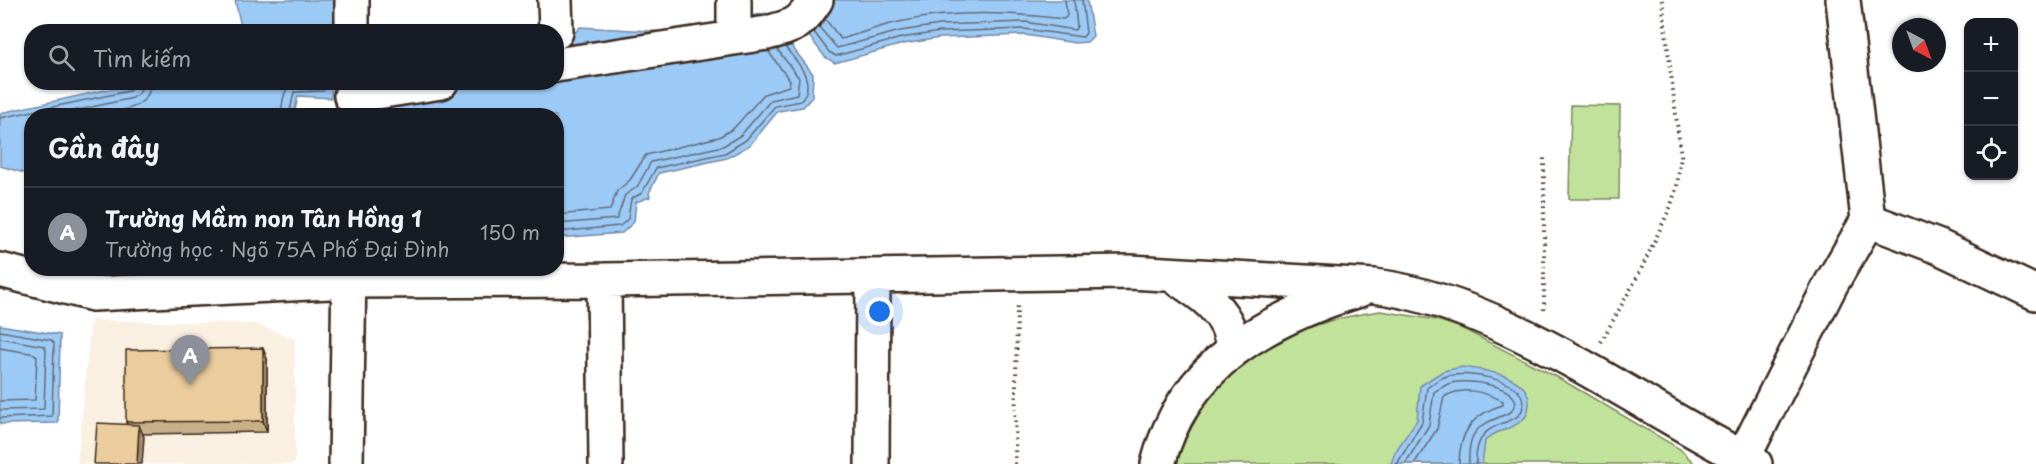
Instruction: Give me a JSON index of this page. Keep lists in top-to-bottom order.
{
  "north": "bottom right",
  "page": {
    "map_buttons": ["+", "−"],
    "search": "Tìm kiếm",
    "heading": "Gần đây",
    "list": [
      {
        "mark": "A",
        "name": "Trường Mầm non Tân Hồng 1",
        "note": "Trường học · Ngõ 75A Phố Đại Đình",
        "value": "150 m"
      }
    ],
    "pins": "A"
  }
}
